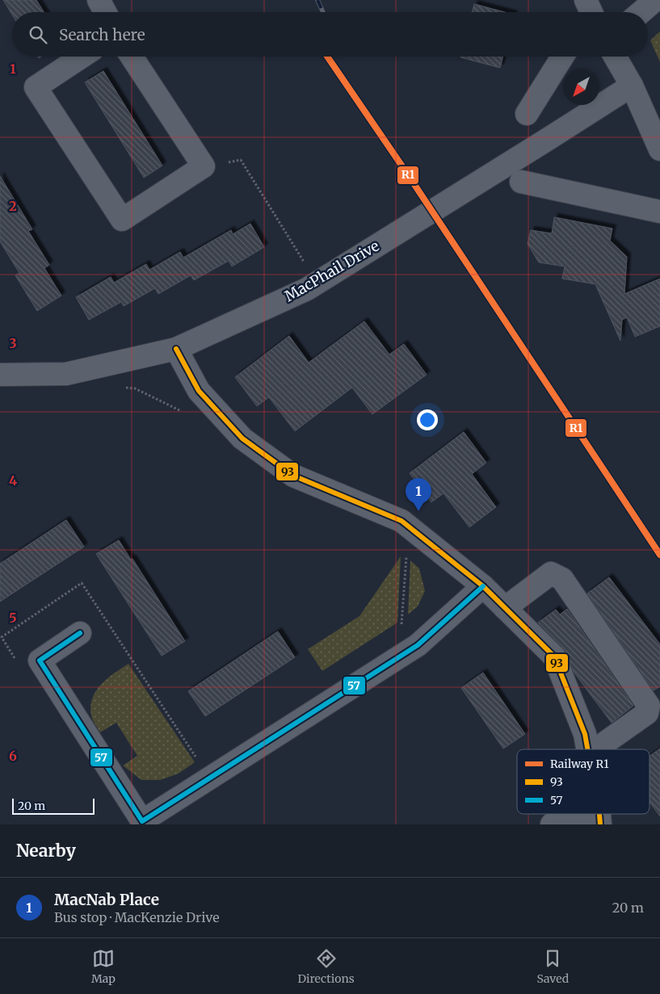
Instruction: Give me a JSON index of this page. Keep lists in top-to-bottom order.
{
  "streets": {
    "street": ["MacPhail Drive"]
  },
  "lines": ["rail line R1", "transit line 93", "transit line 57"],
  "legend": ["Railway R1", "93", "57"],
  "scale_bar": "20 m",
  "north": "bottom left",
  "page": {
    "search": "Search here",
    "pins": "1",
    "scale": "20 m",
    "heading": "Nearby",
    "list": [
      {
        "mark": "1",
        "name": "MacNab Place",
        "note": "Bus stop · MacKenzie Drive",
        "value": "20 m"
      }
    ],
    "nav": ["Map", "Directions", "Saved"]
  },
  "grid": {
    "rows": [
      "1",
      "2",
      "3",
      "4",
      "5",
      "6"
    ]
  }
}
